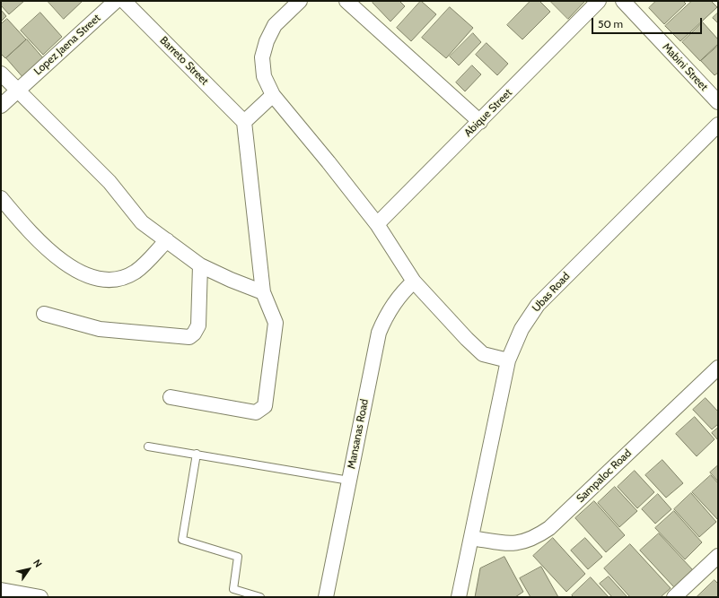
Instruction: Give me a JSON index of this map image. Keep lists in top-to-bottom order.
{
  "streets": {
    "street": [
      "Lopez Jaena Street",
      "Barreto Street",
      "Mabini Street",
      "Abique Street",
      "Ubas Road",
      "Mansanas Road",
      "Sampaloc Road"
    ]
  },
  "crossings": [
    ["Ubas Road", "Sampaloc Road"]
  ],
  "scale_bar": "50 m",
  "north": "top right"
}
